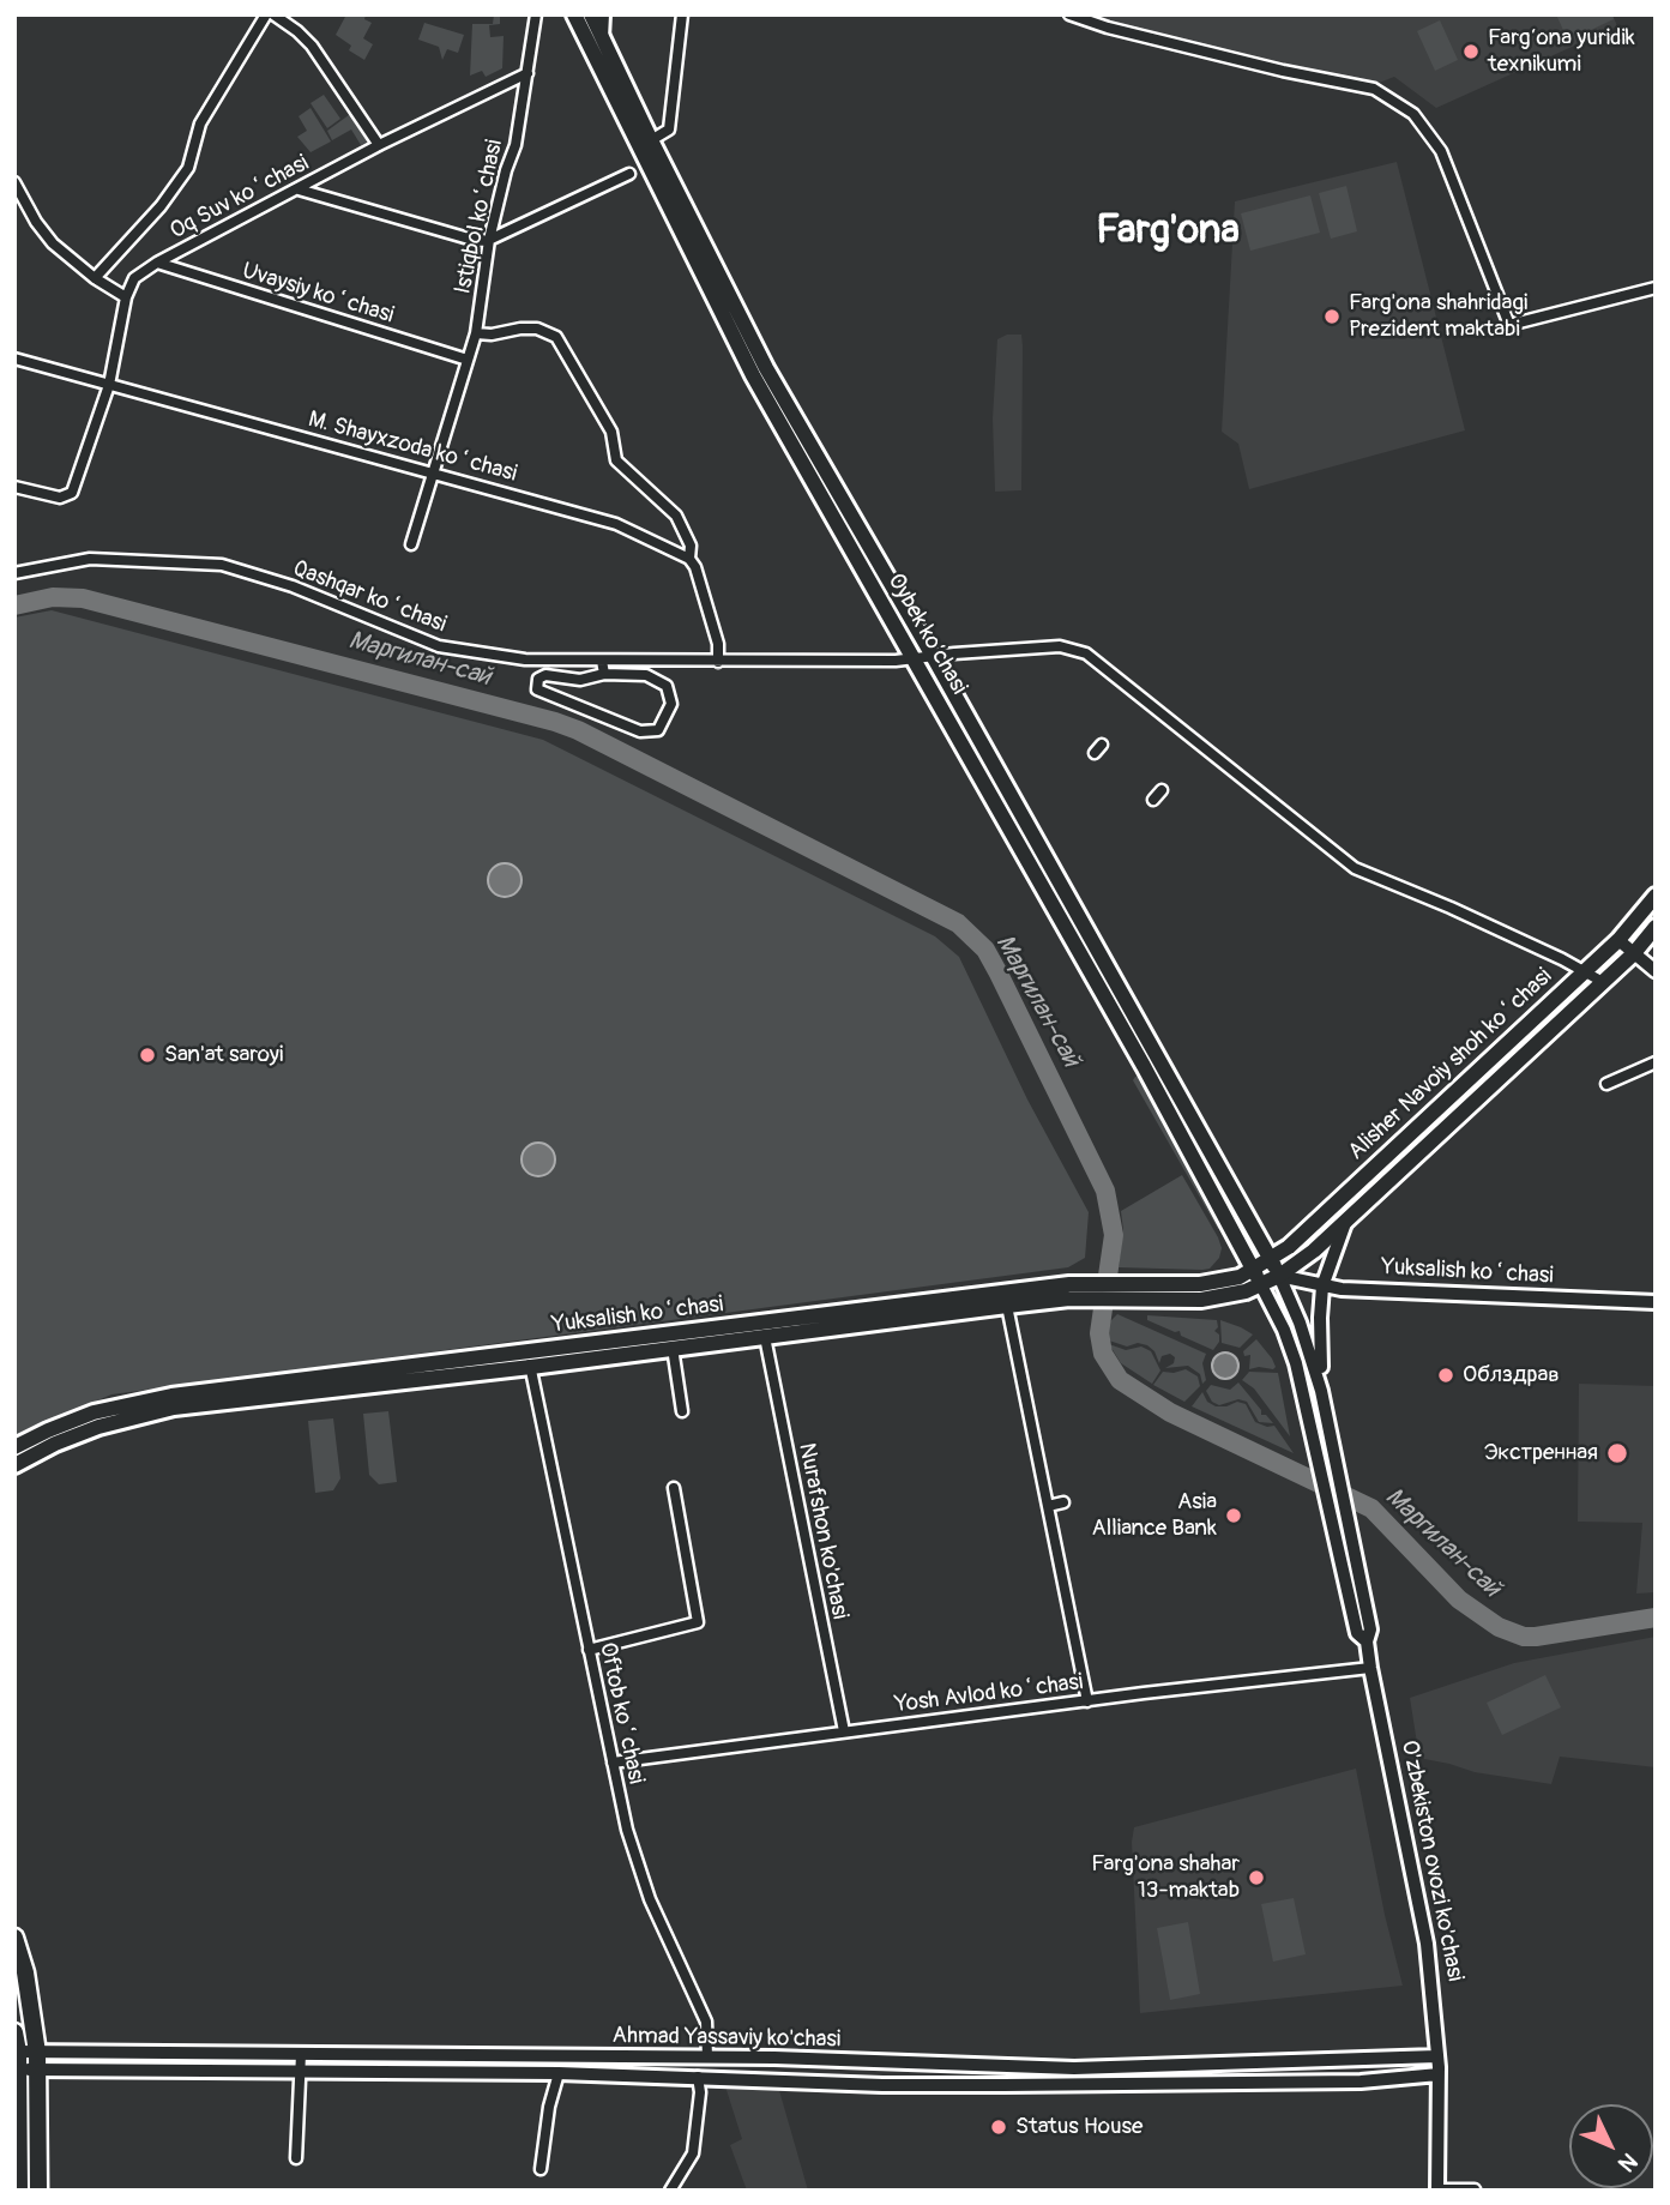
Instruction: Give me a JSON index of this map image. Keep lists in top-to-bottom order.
{
  "streets": {
    "main road": [
      "Oybek ko‘chasi",
      "Alisher Navoiy shoh koʻchasi",
      "Yuksalish koʻchasi",
      "O'zbekiston ovozi ko'chasi",
      "Ahmad Yassaviy ko'chasi"
    ],
    "street": [
      "Oq Suv koʻchasi",
      "Istiqbol koʻchasi",
      "Uvaysiy koʻchasi",
      "M. Shayxzoda koʻchasi",
      "Qashqar koʻchasi",
      "Nurafshon ko'chasi",
      "Yosh Avlod koʻchasi",
      "Oftob koʻchasi"
    ]
  },
  "crossings": [
    ["Oq Suv koʻchasi", "Istiqbol koʻchasi"],
    ["Oq Suv koʻchasi", "Uvaysiy koʻchasi"],
    ["Istiqbol koʻchasi", "Uvaysiy koʻchasi"],
    ["Istiqbol koʻchasi", "M. Shayxzoda koʻchasi"],
    ["Qashqar koʻchasi", "Oybek ko‘chasi"],
    ["Qashqar koʻchasi", "Alisher Navoiy shoh koʻchasi"],
    ["Oybek ko‘chasi", "Alisher Navoiy shoh koʻchasi"],
    ["Oybek ko‘chasi", "Yuksalish koʻchasi"],
    ["Oybek ko‘chasi", "O'zbekiston ovozi ko'chasi"],
    ["Alisher Navoiy shoh koʻchasi", "Yuksalish koʻchasi"],
    ["Alisher Navoiy shoh koʻchasi", "O'zbekiston ovozi ko'chasi"],
    ["Yuksalish koʻchasi", "Nurafshon ko'chasi"],
    ["Yuksalish koʻchasi", "Oftob koʻchasi"],
    ["Yuksalish koʻchasi", "O'zbekiston ovozi ko'chasi"],
    ["Nurafshon ko'chasi", "Yosh Avlod koʻchasi"],
    ["Yosh Avlod koʻchasi", "Oftob koʻchasi"],
    ["Yosh Avlod koʻchasi", "O'zbekiston ovozi ko'chasi"],
    ["Oftob koʻchasi", "Ahmad Yassaviy ko'chasi"],
    ["O'zbekiston ovozi ko'chasi", "Ahmad Yassaviy ko'chasi"]
  ],
  "districts": ["Farg'ona"],
  "water": ["Маргилан-сай"],
  "places": [
    "Farg‘ona yuridik texnikumi",
    "Farg'ona shahridagi Prezident maktabi",
    "San'at saroyi",
    "Облздрав",
    "Экстренная",
    "Asia Alliance Bank",
    "Farg'ona shahar 13-maktab",
    "Status House"
  ],
  "north": "bottom right"
}
